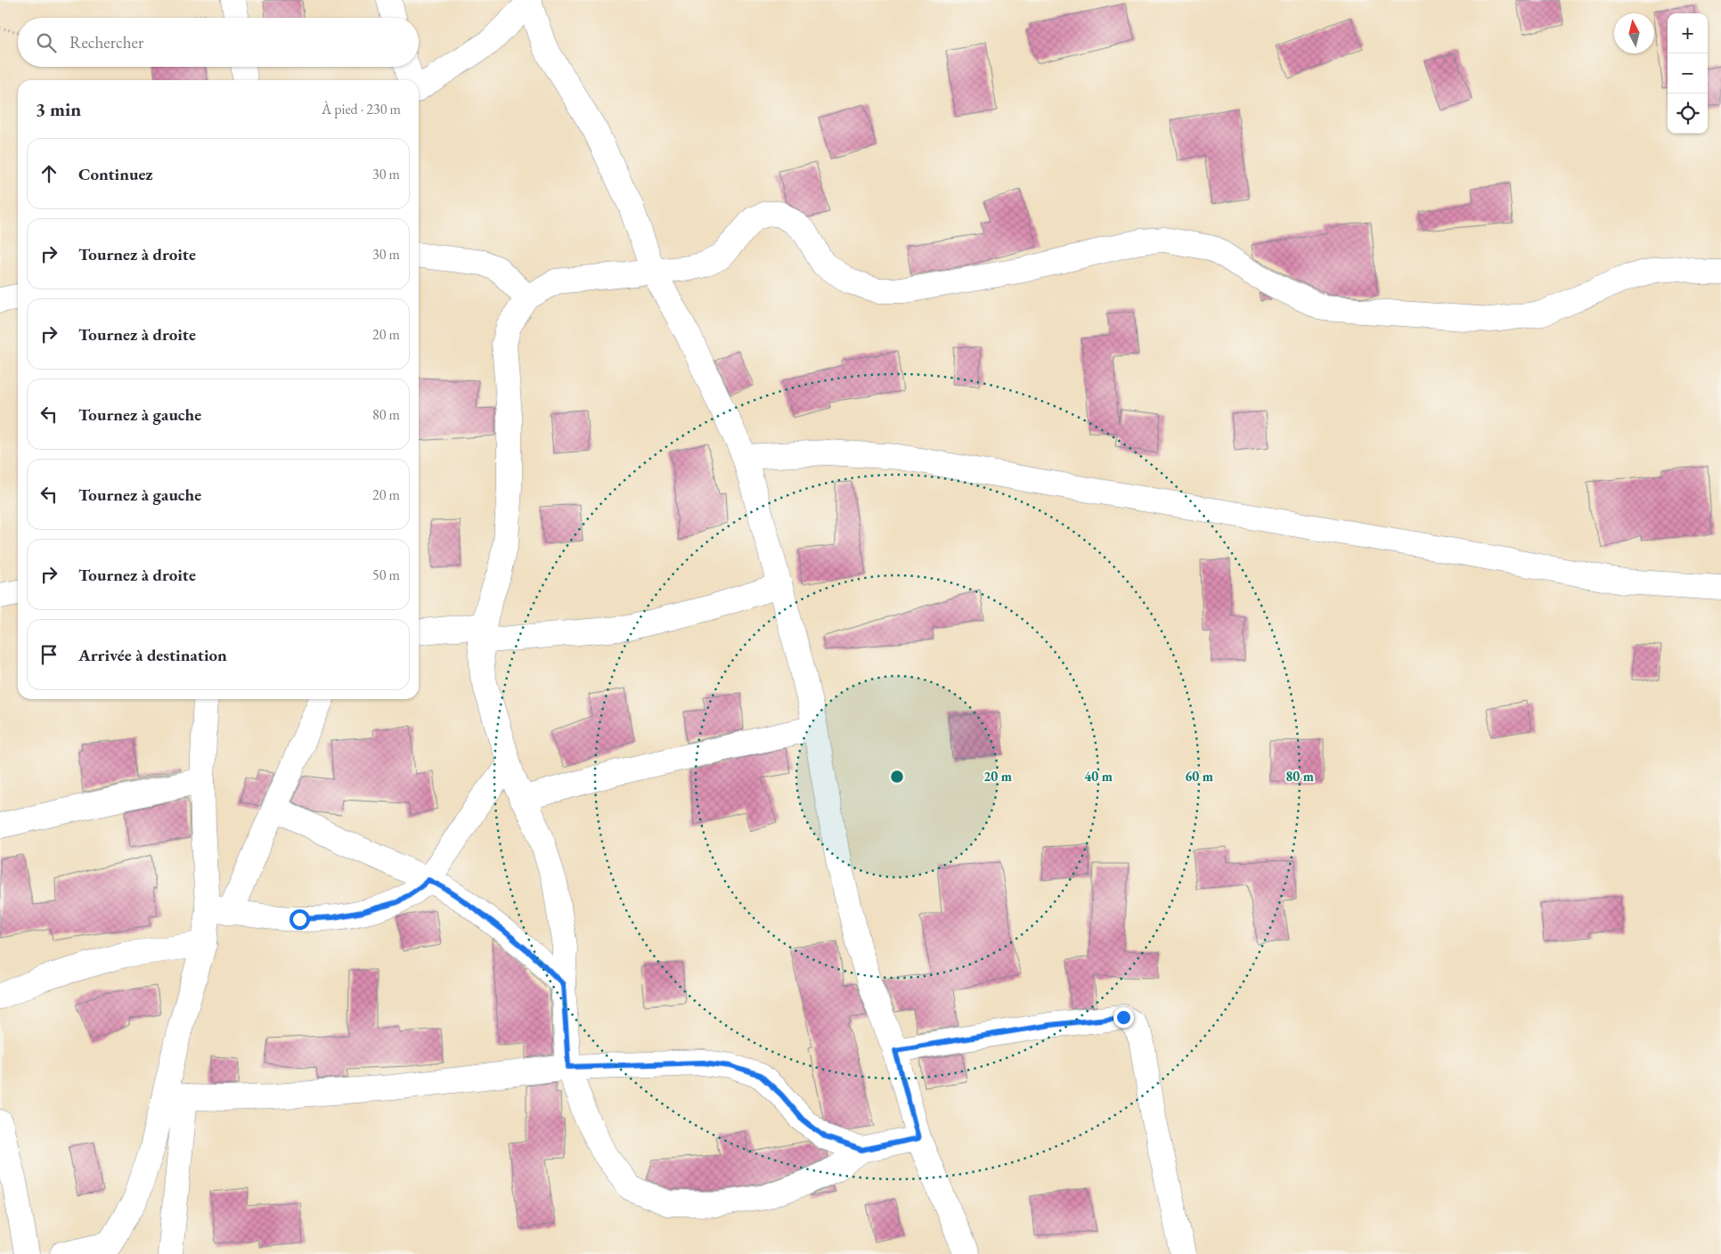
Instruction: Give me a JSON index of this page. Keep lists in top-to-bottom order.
{
  "north": "top",
  "page": {
    "map_buttons": ["+", "−"],
    "search": "Rechercher",
    "heading": ["3 min", "À pied · 230 m"],
    "list": [
      ["Continuez", "30 m"],
      ["Tournez à droite", "30 m"],
      ["Tournez à droite", "20 m"],
      ["Tournez à gauche", "80 m"],
      ["Tournez à gauche", "20 m"],
      ["Tournez à droite", "50 m"],
      "Arrivée à destination"
    ]
  },
  "rings": [
    "20 m",
    "40 m",
    "60 m",
    "80 m"
  ]
}
